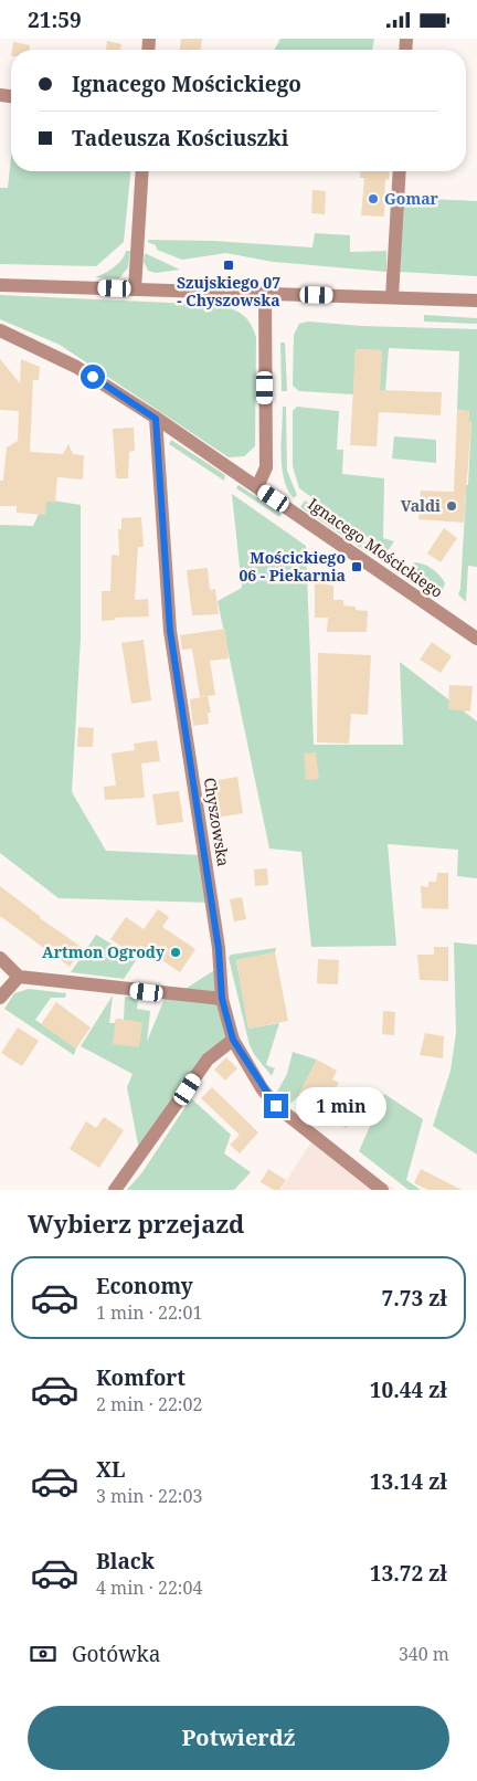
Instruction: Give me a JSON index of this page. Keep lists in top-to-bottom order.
{
  "streets": {
    "street": ["Ignacego Mościckiego", "Chyszowska"]
  },
  "crossings": [
    ["Ignacego Mościckiego", "Chyszowska"]
  ],
  "places": {
    "other": ["Gomar", "Valdi", "Artmon Ogrody"],
    "transit": ["Szujskiego 07 - Chyszowska", "Mościckiego 06 - Piekarnia"]
  },
  "page": {
    "status": "21:59",
    "banner": ["Ignacego Mościckiego", "Tadeusza Kościuszki"],
    "bubble": "1 min",
    "heading": "Wybierz przejazd",
    "list": [
      {
        "name": "Economy",
        "note": "1 min · 22:01",
        "value": "7.73 zł"
      },
      {
        "name": "Komfort",
        "note": "2 min · 22:02",
        "value": "10.44 zł"
      },
      {
        "name": "XL",
        "note": "3 min · 22:03",
        "value": "13.14 zł"
      },
      {
        "name": "Black",
        "note": "4 min · 22:04",
        "value": "13.72 zł"
      }
    ],
    "pay": ["Gotówka", "340 m"],
    "buttons": "Potwierdź"
  }
}
